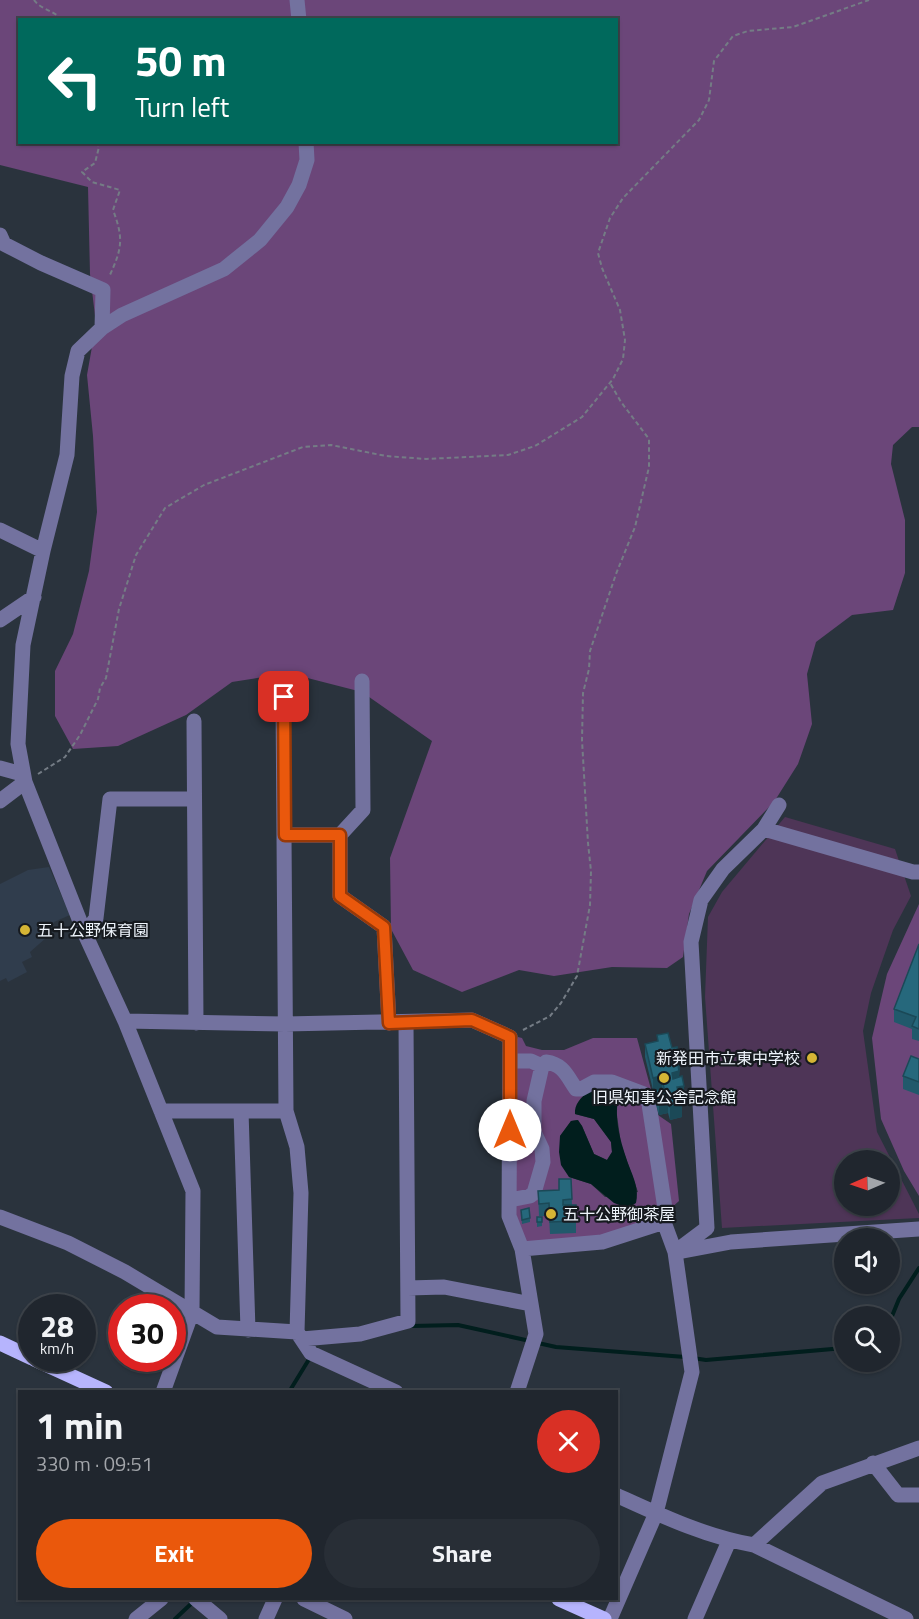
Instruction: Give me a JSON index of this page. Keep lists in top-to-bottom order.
{
  "places": [
    "五十公野保育園",
    "新発田市立東中学校",
    "旧県知事公舎記念館",
    "五十公野御茶屋"
  ],
  "north": "left",
  "page": {
    "turn": ["50 m", "Turn left"],
    "speed": "28 km/h",
    "limit": "30",
    "heading": ["1 min", "330 m · 09:51"],
    "buttons": ["Exit", "Share"]
  }
}
